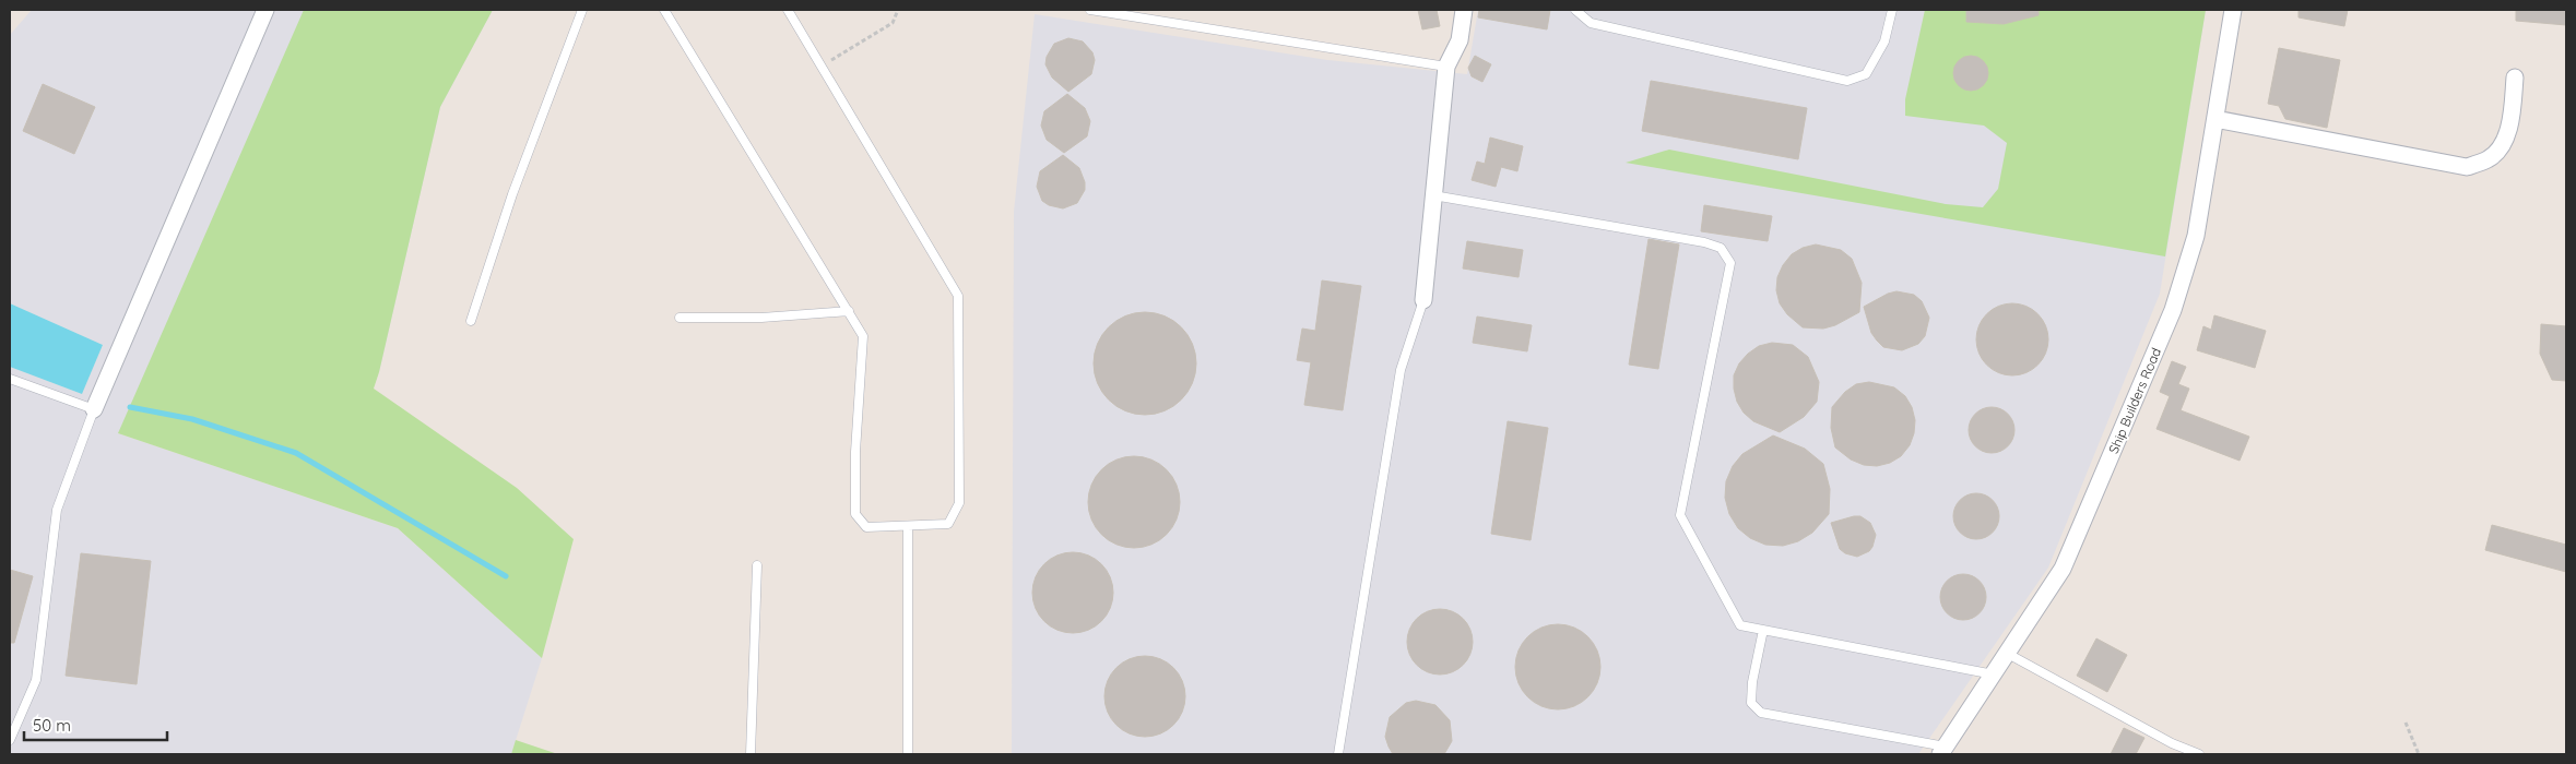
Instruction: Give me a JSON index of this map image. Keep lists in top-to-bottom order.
{
  "streets": {
    "street": ["Ship Builders Road"]
  },
  "scale_bar": "50 m"
}
